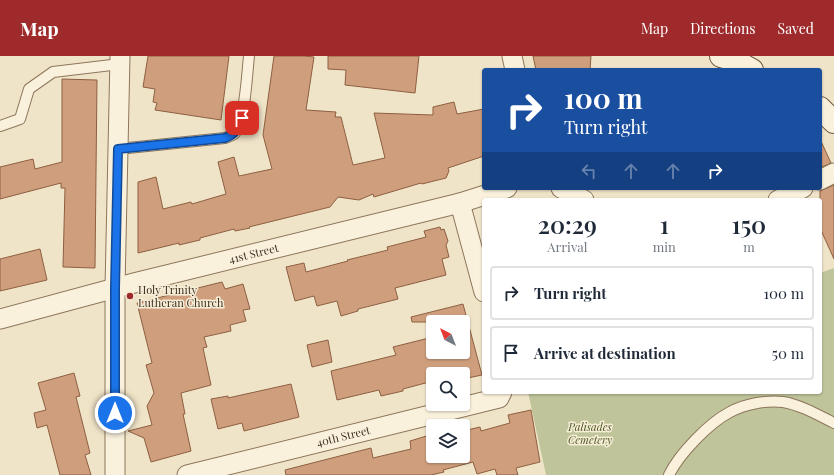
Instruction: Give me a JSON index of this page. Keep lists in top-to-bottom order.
{
  "streets": {
    "street": ["41st Street", "40th Street"]
  },
  "parks": ["Palisades Cemetery"],
  "places": ["Holy Trinity Lutheran Church"],
  "north": "top left",
  "page": {
    "header": "Map",
    "nav": ["Map", "Directions", "Saved"],
    "turn": ["100 m", "Turn right"],
    "eta": [
      "20:29",
      "Arrival",
      "1",
      "min",
      "150",
      "m"
    ],
    "list": [
      {
        "name": "Turn right",
        "value": "100 m"
      },
      {
        "name": "Arrive at destination",
        "value": "50 m"
      }
    ]
  }
}
